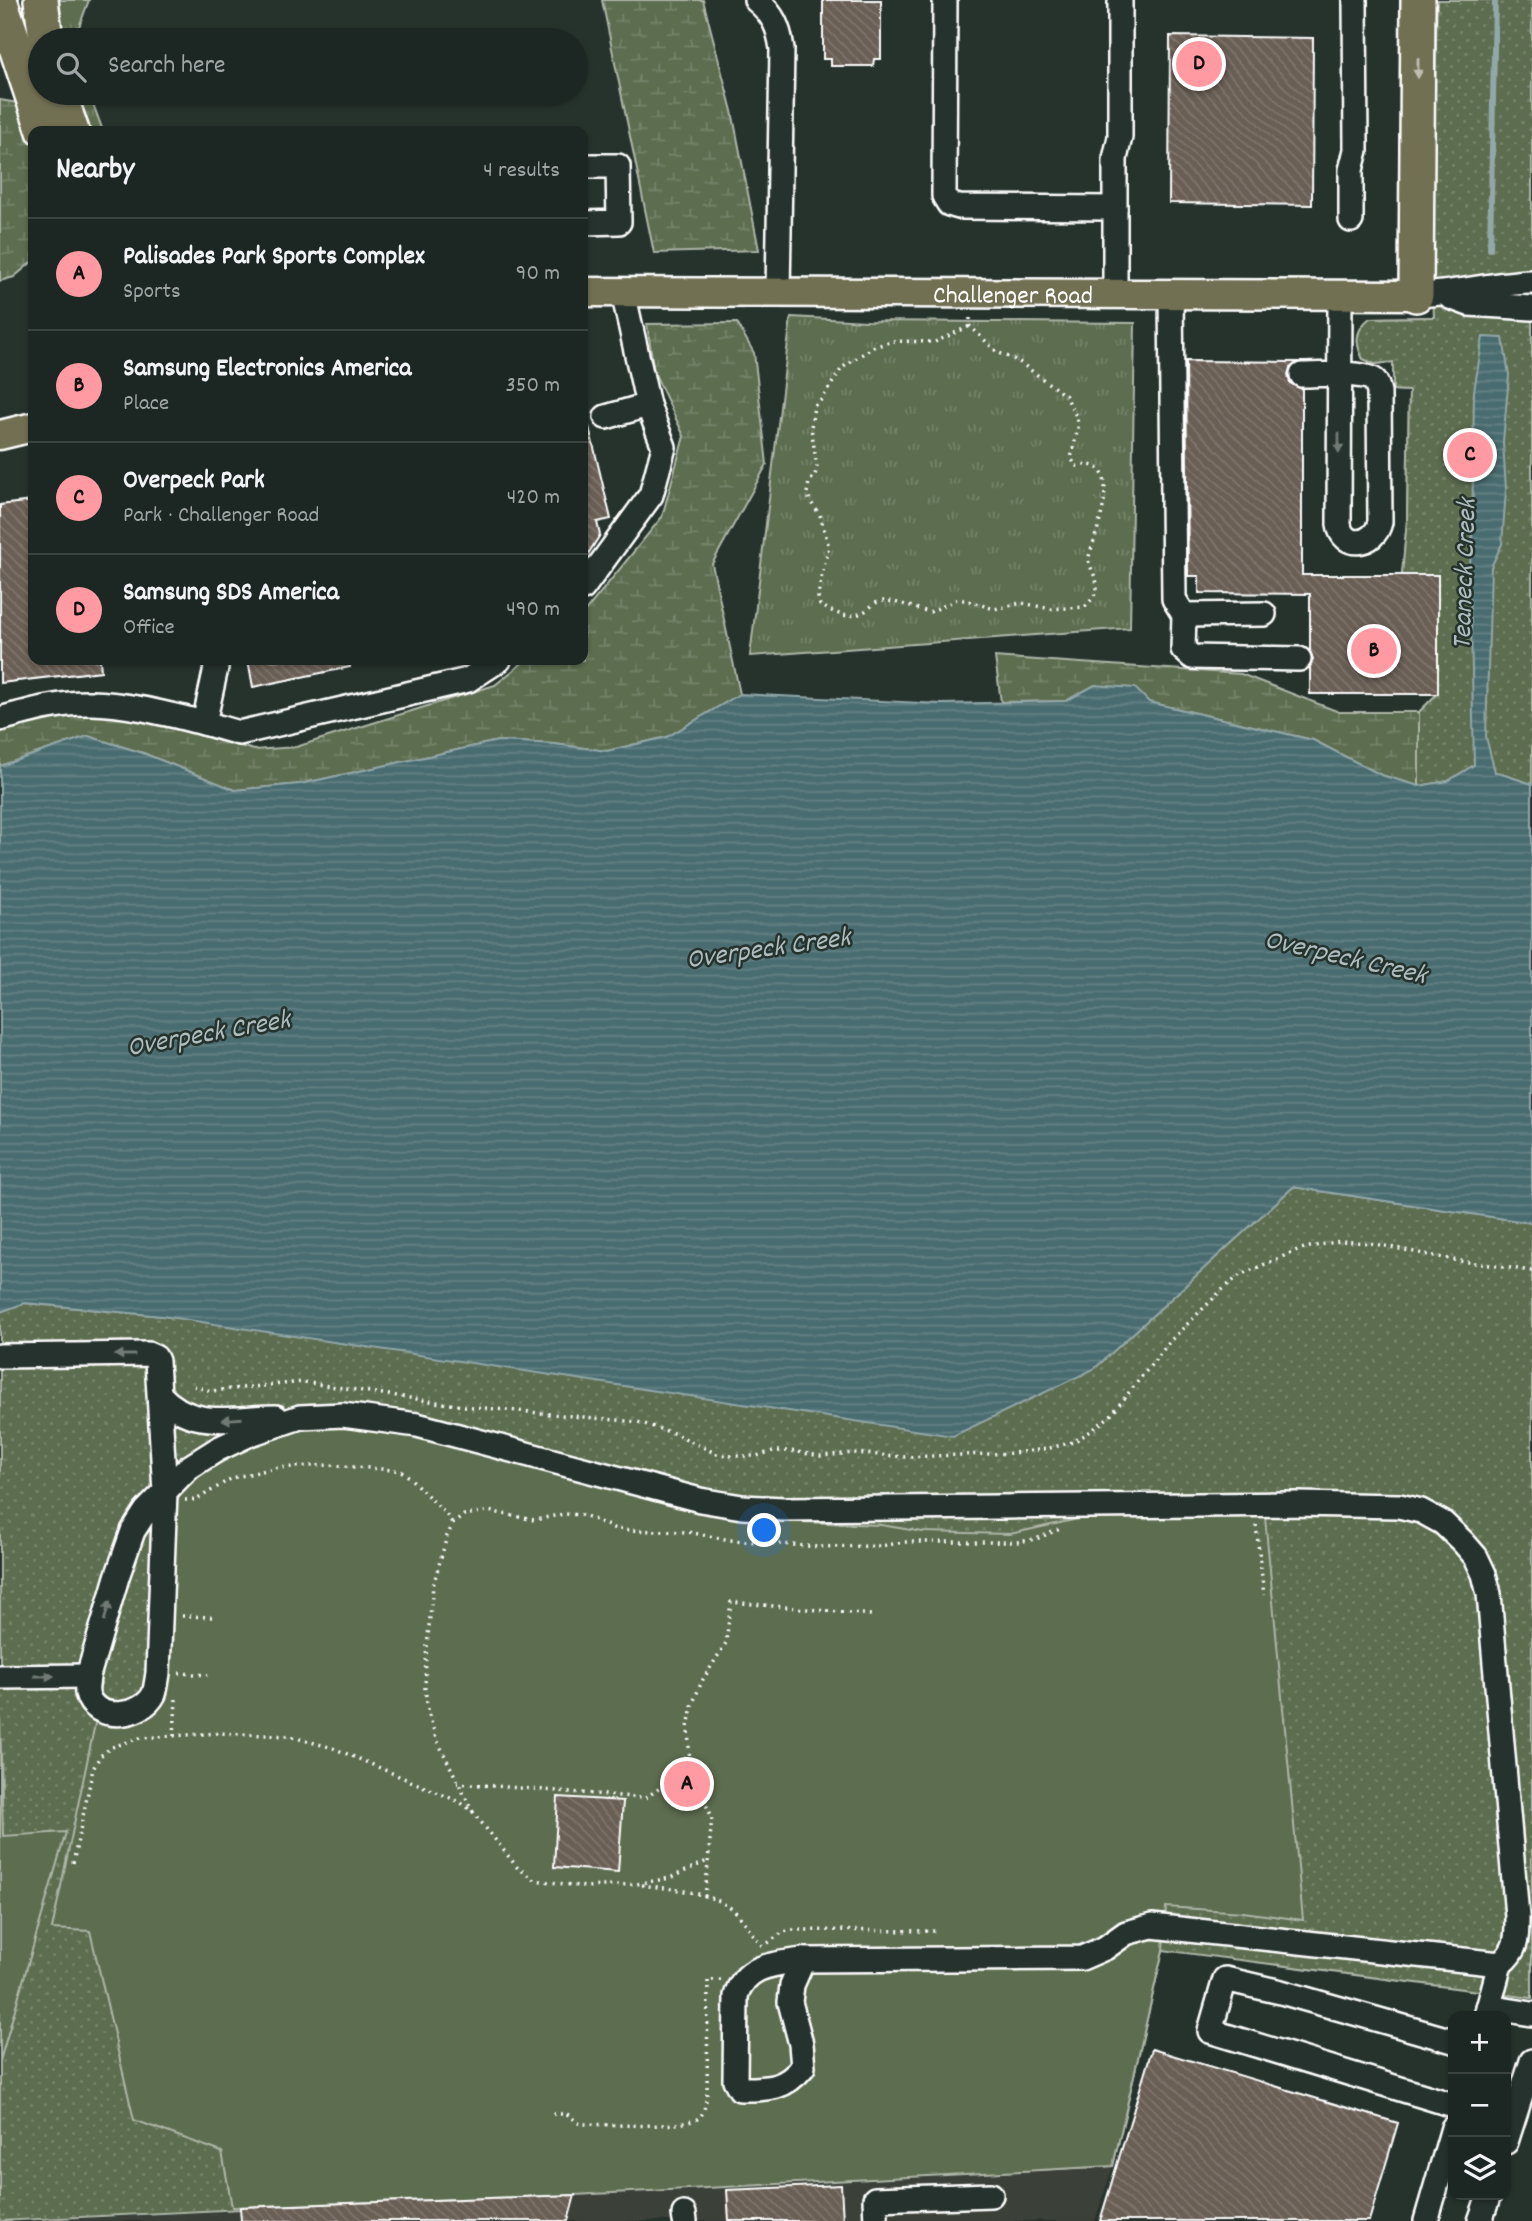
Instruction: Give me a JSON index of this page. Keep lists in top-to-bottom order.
{
  "streets": {
    "main road": ["Challenger Road"]
  },
  "water": ["Teaneck Creek", "Overpeck Creek"],
  "page": {
    "search": "Search here",
    "pins": [
      "D",
      "C",
      "B",
      "A"
    ],
    "heading": ["Nearby", "4 results"],
    "list": [
      {
        "mark": "A",
        "name": "Palisades Park Sports Complex",
        "note": "Sports",
        "value": "90 m"
      },
      {
        "mark": "B",
        "name": "Samsung Electronics America",
        "note": "Place",
        "value": "350 m"
      },
      {
        "mark": "C",
        "name": "Overpeck Park",
        "note": "Park · Challenger Road",
        "value": "420 m"
      },
      {
        "mark": "D",
        "name": "Samsung SDS America",
        "note": "Office",
        "value": "490 m"
      }
    ],
    "map_buttons": ["+", "−"]
  }
}
